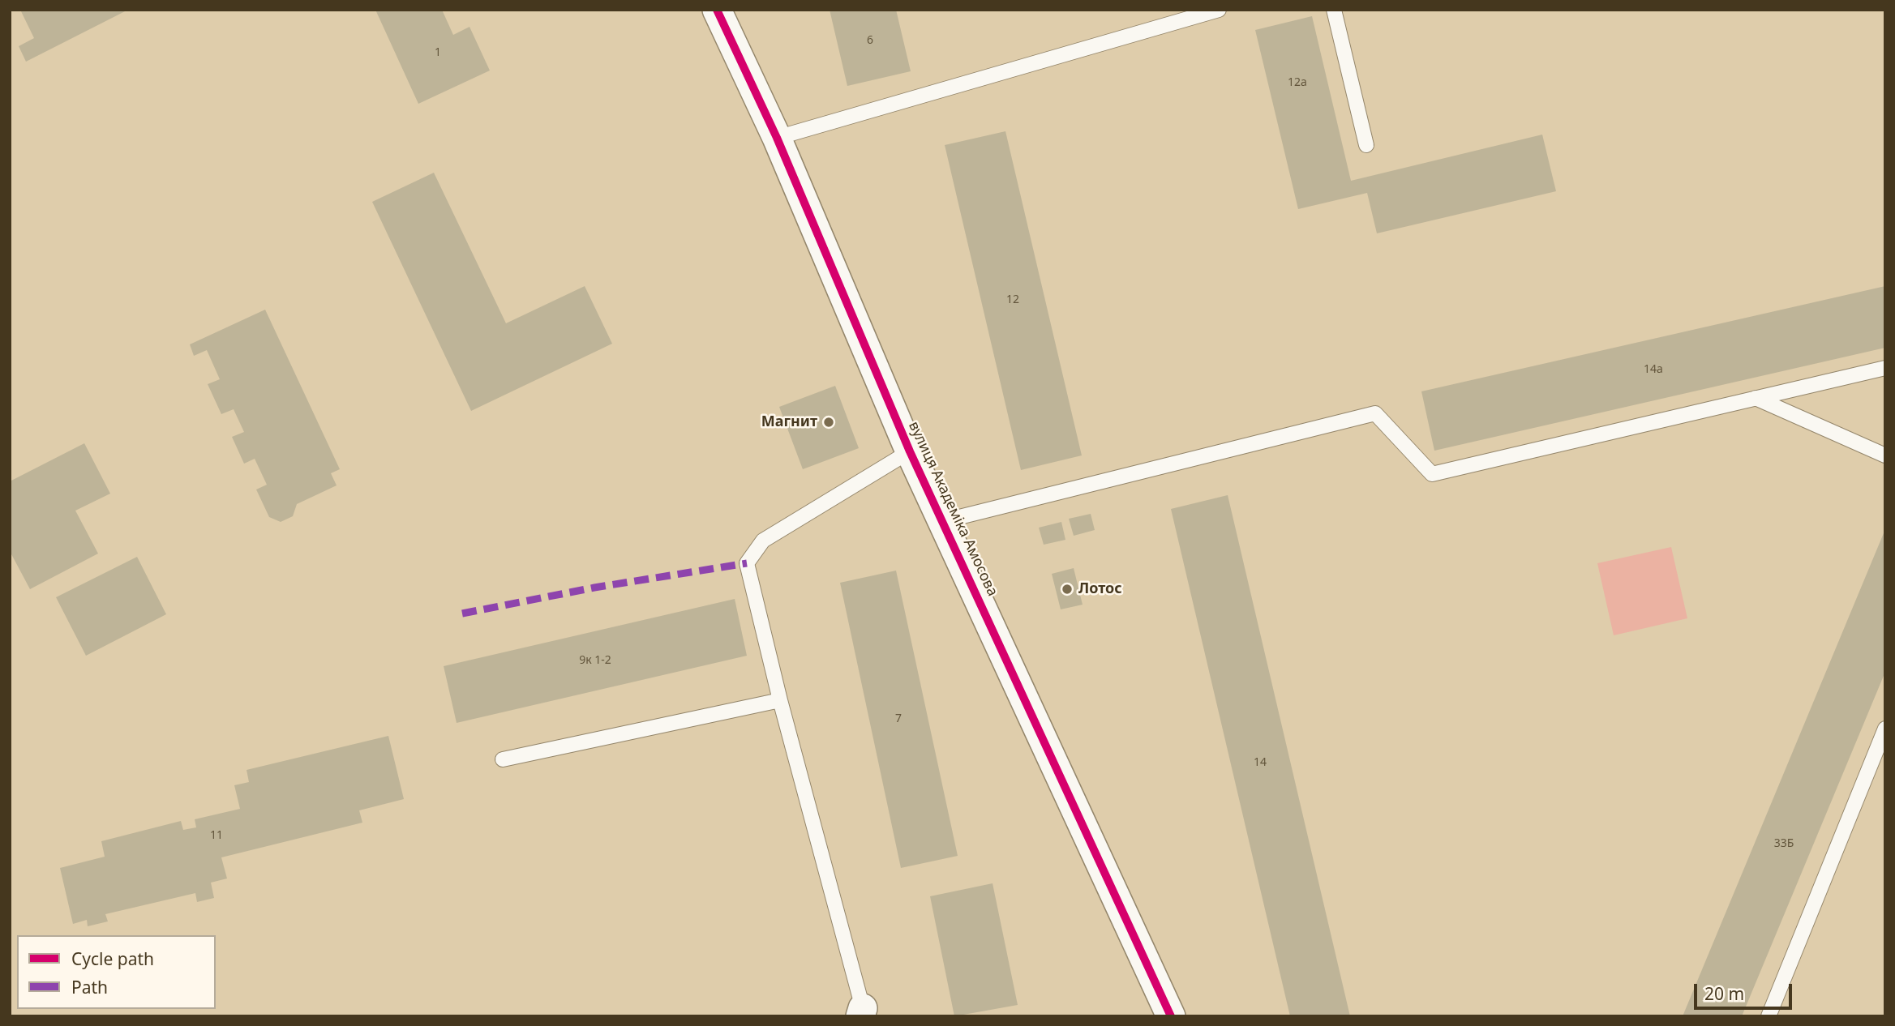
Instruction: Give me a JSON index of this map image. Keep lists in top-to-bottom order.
{
  "streets": {
    "street": ["вулиця Академіка Амосова"]
  },
  "places": ["Магнит", "Лотос"],
  "house_numbers": [
    "6",
    "1",
    "12а",
    "12",
    "14а",
    "9к 1-2",
    "7",
    "14",
    "11",
    "33Б"
  ],
  "legend": ["Cycle path", "Path"],
  "scale_bar": "20 m"
}
